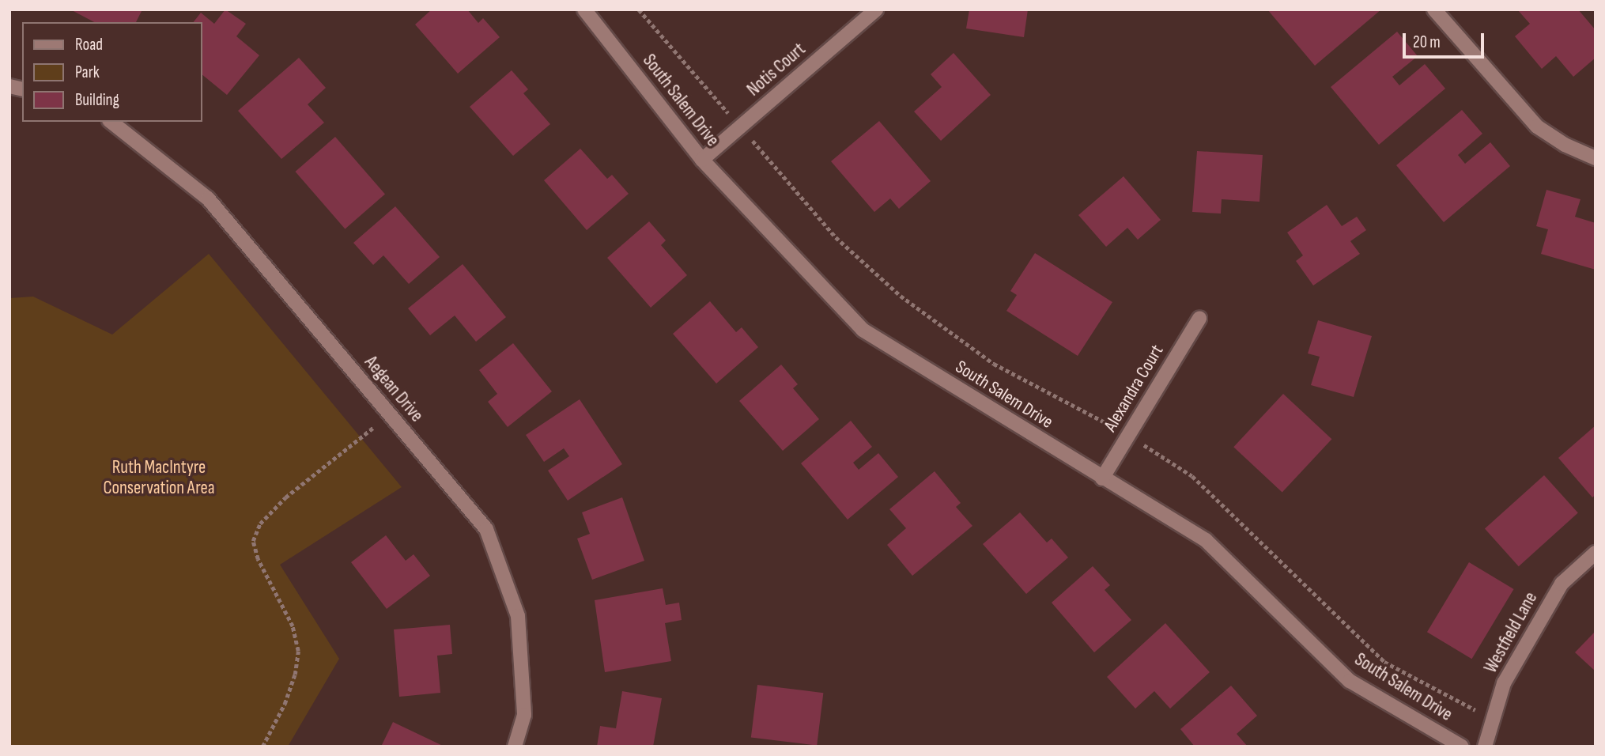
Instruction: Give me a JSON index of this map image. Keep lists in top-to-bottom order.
{
  "streets": {
    "street": [
      "Notis Court",
      "South Salem Drive",
      "Alexandra Court",
      "Aegean Drive",
      "Westfield Lane"
    ]
  },
  "crossings": [
    ["Notis Court", "South Salem Drive"],
    ["South Salem Drive", "Alexandra Court"]
  ],
  "parks": ["Ruth MacIntyre Conservation Area"],
  "legend": ["Road", "Park", "Building"],
  "scale_bar": "20 m"
}
